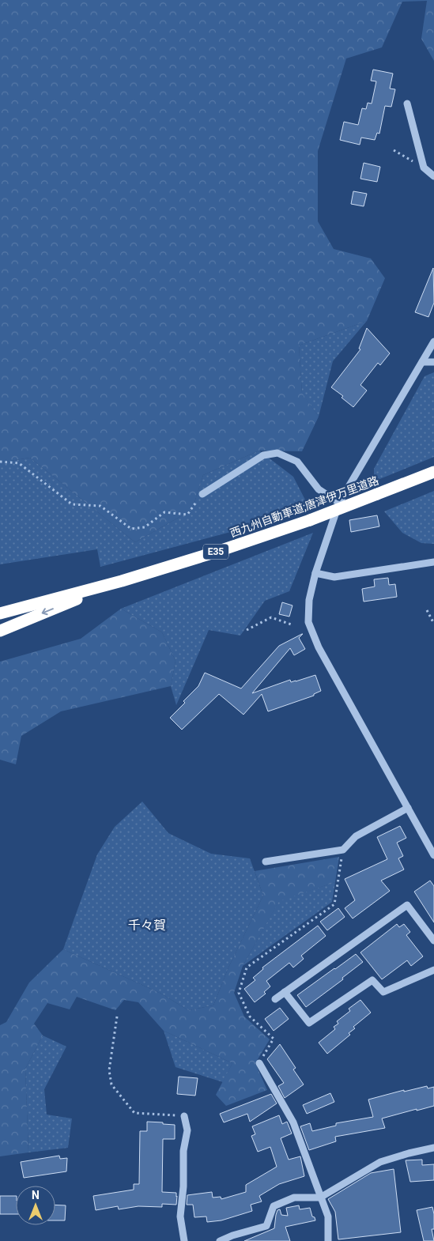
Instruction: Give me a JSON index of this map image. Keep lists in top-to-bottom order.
{
  "streets": {
    "highway": ["西九州自動車道;唐津伊万里道路", "E35"]
  },
  "districts": ["千々賀"],
  "north": "top"
}
